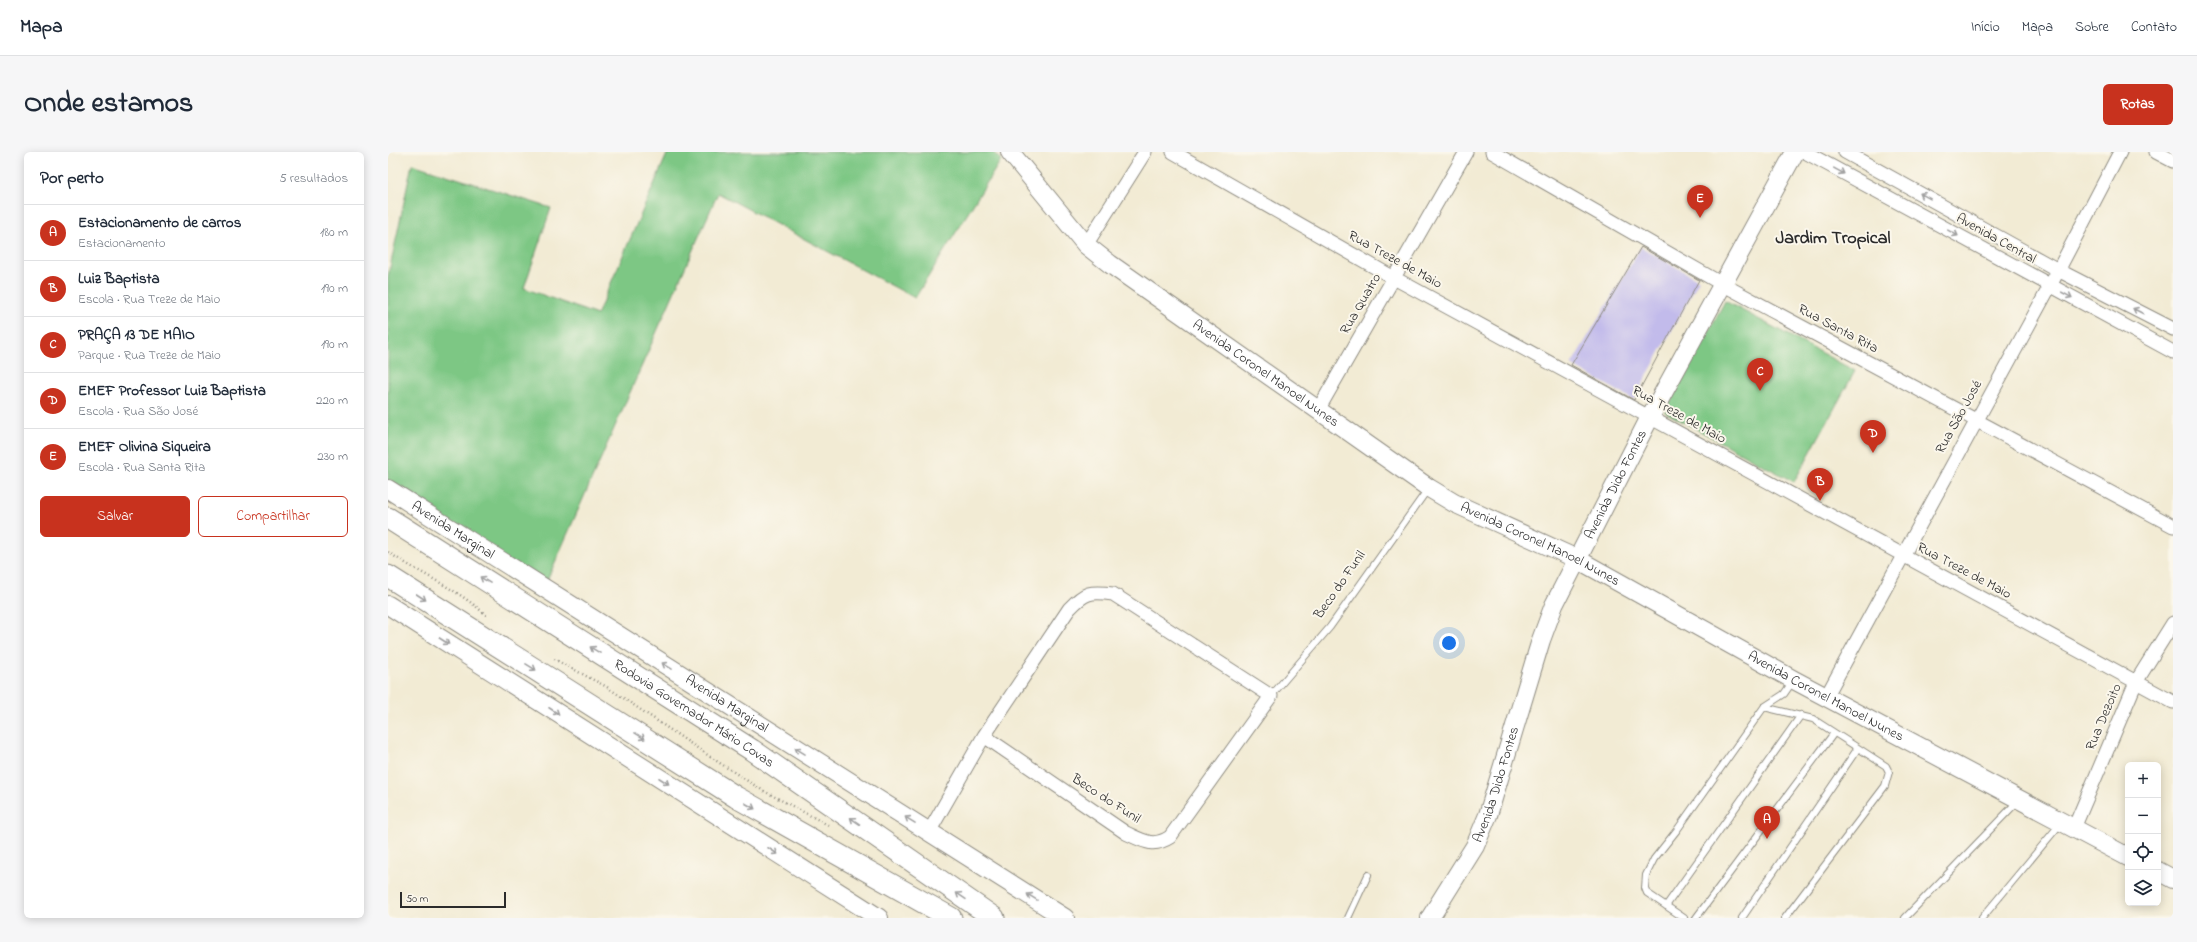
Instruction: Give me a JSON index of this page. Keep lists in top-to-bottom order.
{
  "streets": {
    "main road": ["Rodovia Governador Mário Covas"],
    "street": [
      "Avenida Central",
      "Rua Treze de Maio",
      "Rua Quatro",
      "Rua Santa Rita",
      "Avenida Coronel Manoel Nunes",
      "Rua São José",
      "Avenida Dido Fontes",
      "Avenida Marginal",
      "Beco do Funil",
      "Rua Dezoito"
    ]
  },
  "crossings": [
    ["Avenida Central", "Rua São José"],
    ["Rua Treze de Maio", "Rua Quatro"],
    ["Rua Treze de Maio", "Rua São José"],
    ["Rua Treze de Maio", "Avenida Dido Fontes"],
    ["Rua Treze de Maio", "Rua Dezoito"],
    ["Rua Quatro", "Avenida Coronel Manoel Nunes"],
    ["Rua Santa Rita", "Rua São José"],
    ["Rua Santa Rita", "Avenida Dido Fontes"],
    ["Avenida Coronel Manoel Nunes", "Rua São José"],
    ["Avenida Coronel Manoel Nunes", "Avenida Dido Fontes"],
    ["Avenida Coronel Manoel Nunes", "Beco do Funil"],
    ["Avenida Coronel Manoel Nunes", "Rua Dezoito"]
  ],
  "districts": ["Jardim Tropical"],
  "scale_bar": "50 m",
  "page": {
    "header": "Mapa",
    "nav": [
      "Início",
      "Mapa",
      "Sobre",
      "Contato"
    ],
    "title": "Onde estamos",
    "buttons": [
      "Rotas",
      ["Salvar", "Compartilhar"]
    ],
    "heading": ["Por perto", "5 resultados"],
    "pins": [
      "E",
      "C",
      "D",
      "B",
      "A"
    ],
    "list": [
      {
        "mark": "A",
        "name": "Estacionamento de carros",
        "note": "Estacionamento",
        "value": "180 m"
      },
      {
        "mark": "B",
        "name": "Luiz Baptista",
        "note": "Escola · Rua Treze de Maio",
        "value": "190 m"
      },
      {
        "mark": "C",
        "name": "PRAÇA 13 DE MAIO",
        "note": "Parque · Rua Treze de Maio",
        "value": "190 m"
      },
      {
        "mark": "D",
        "name": "EMEF Professor Luiz Baptista",
        "note": "Escola · Rua São José",
        "value": "220 m"
      },
      {
        "mark": "E",
        "name": "EMEF Olivina Siqueira",
        "note": "Escola · Rua Santa Rita",
        "value": "230 m"
      }
    ],
    "map_buttons": ["+", "−"],
    "scale": "50 m"
  }
}
